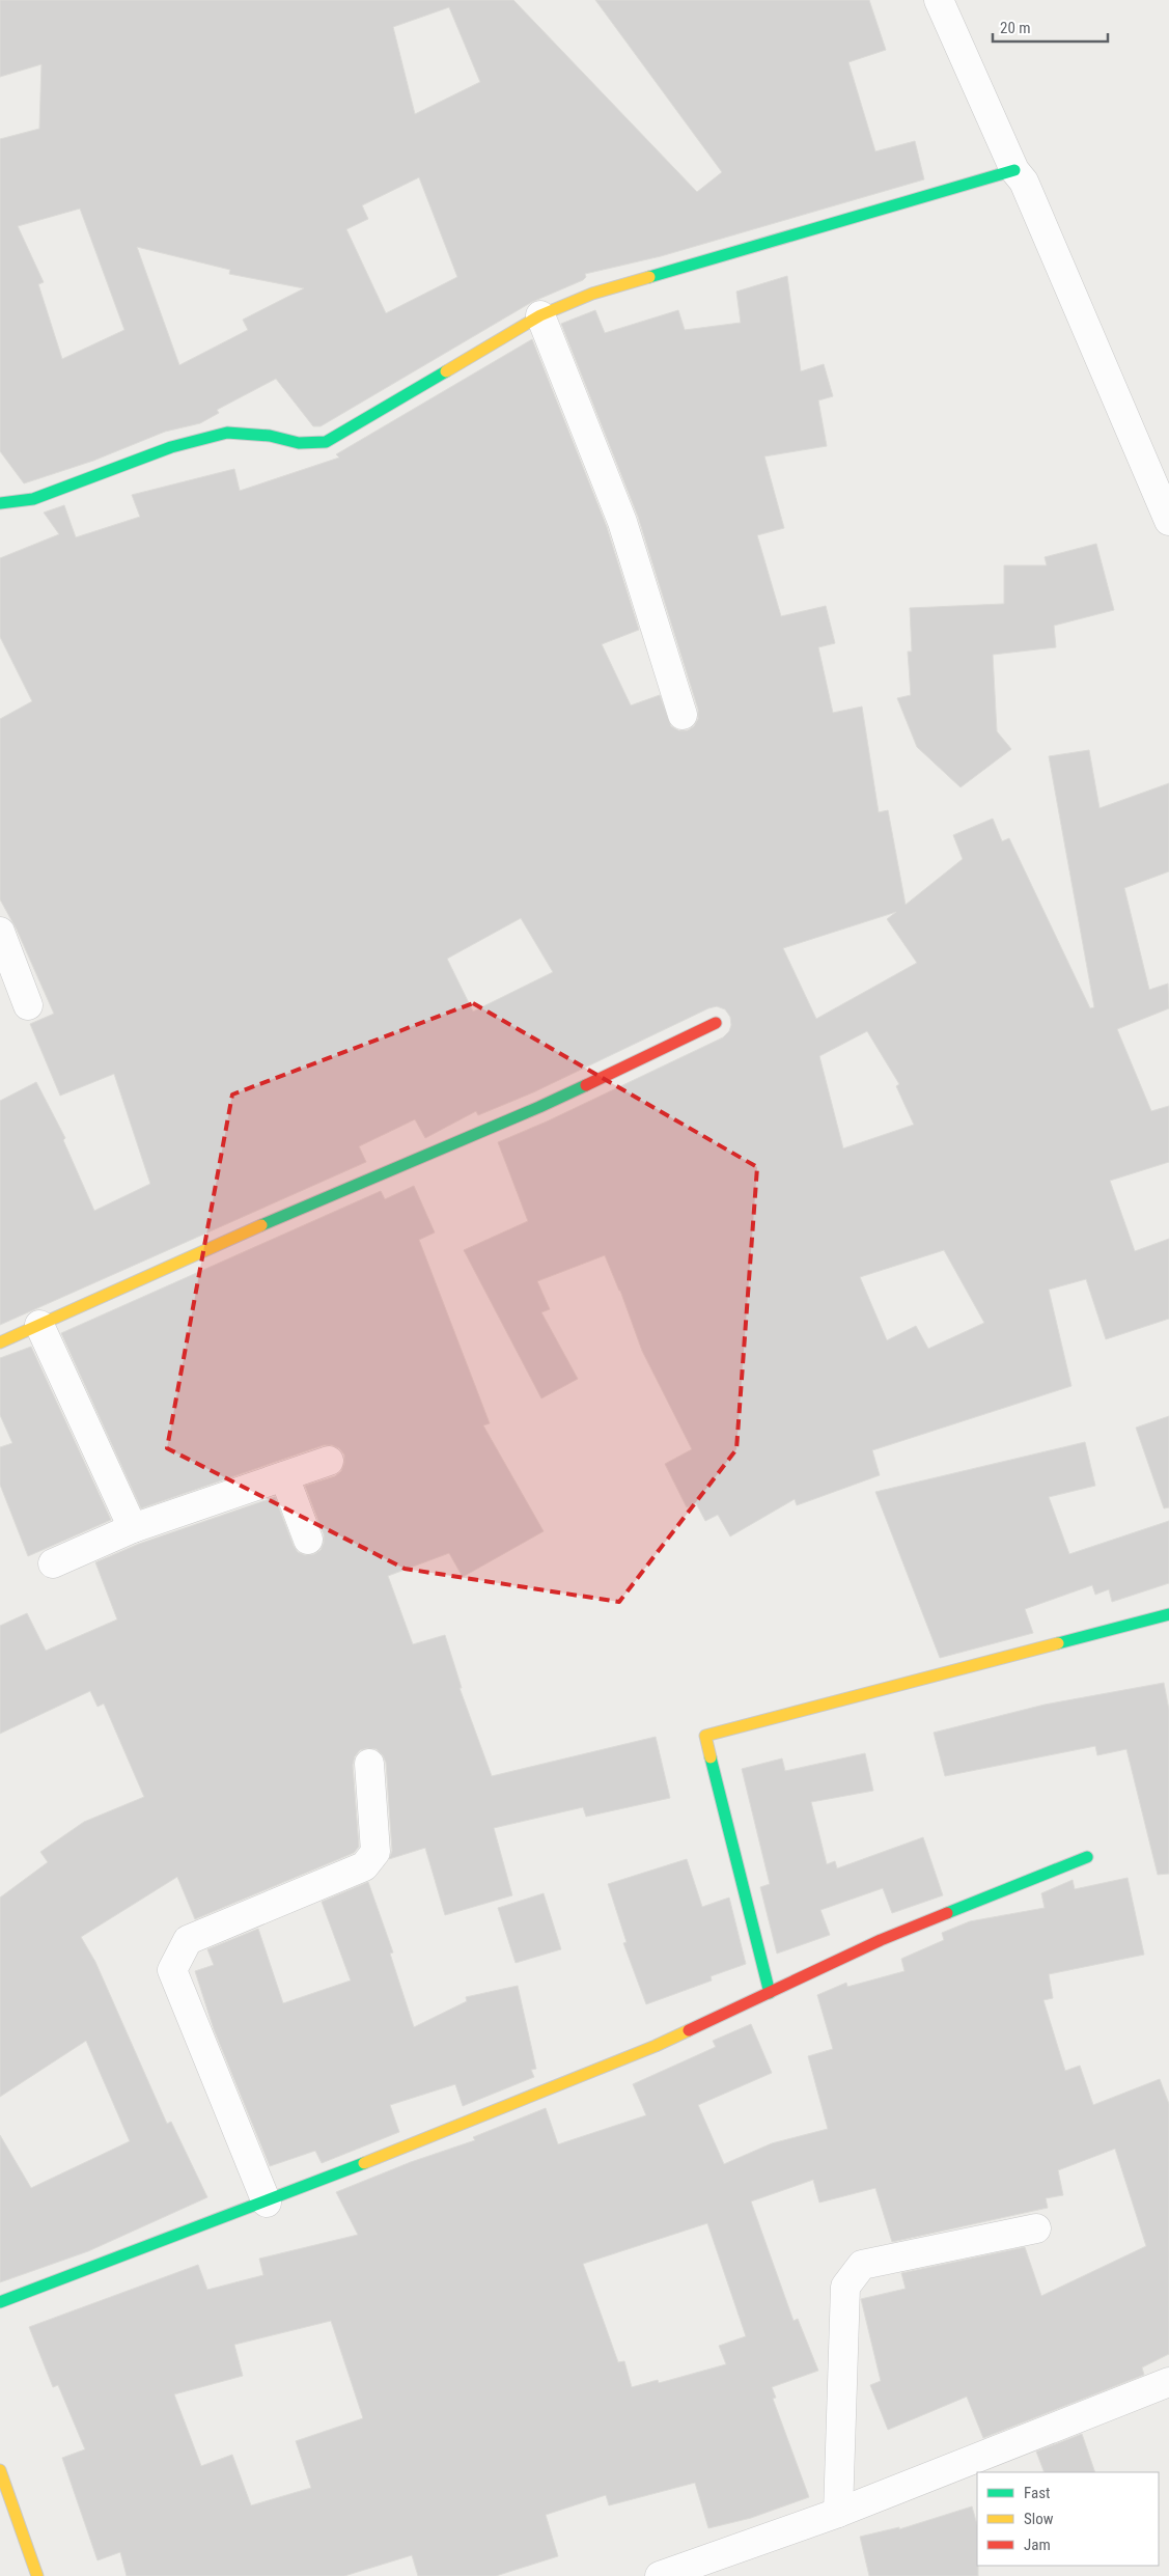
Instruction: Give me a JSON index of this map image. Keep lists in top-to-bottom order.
{
  "legend": ["Fast", "Slow", "Jam"],
  "scale_bar": "20 m"
}
